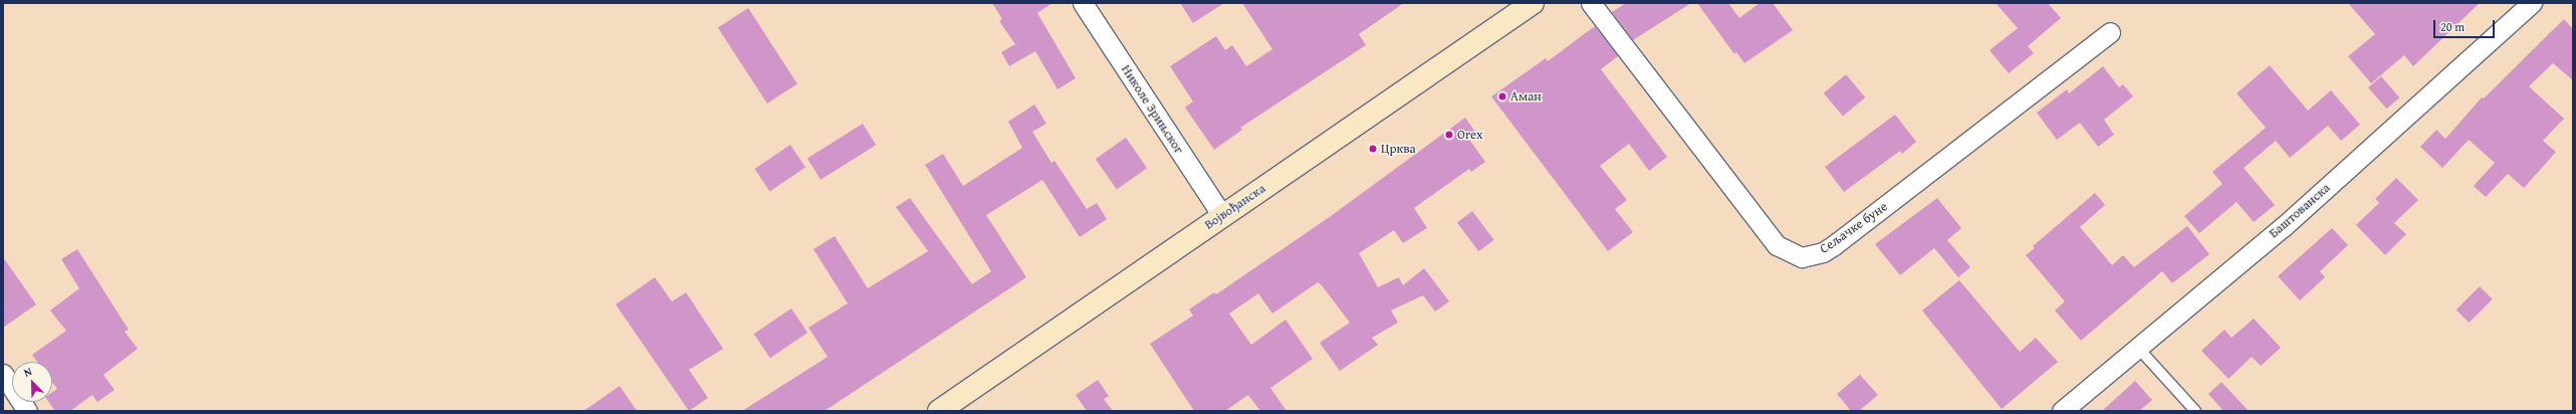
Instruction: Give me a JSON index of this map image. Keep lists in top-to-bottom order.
{
  "streets": {
    "main road": ["Војвођанска"],
    "street": ["Николе Зрињског", "Баштованска", "Сељачке буне"]
  },
  "crossings": [
    ["Николе Зрињског", "Војвођанска"]
  ],
  "places": ["Аман", "Orex", "Црква"],
  "scale_bar": "20 m",
  "north": "top left"
}
